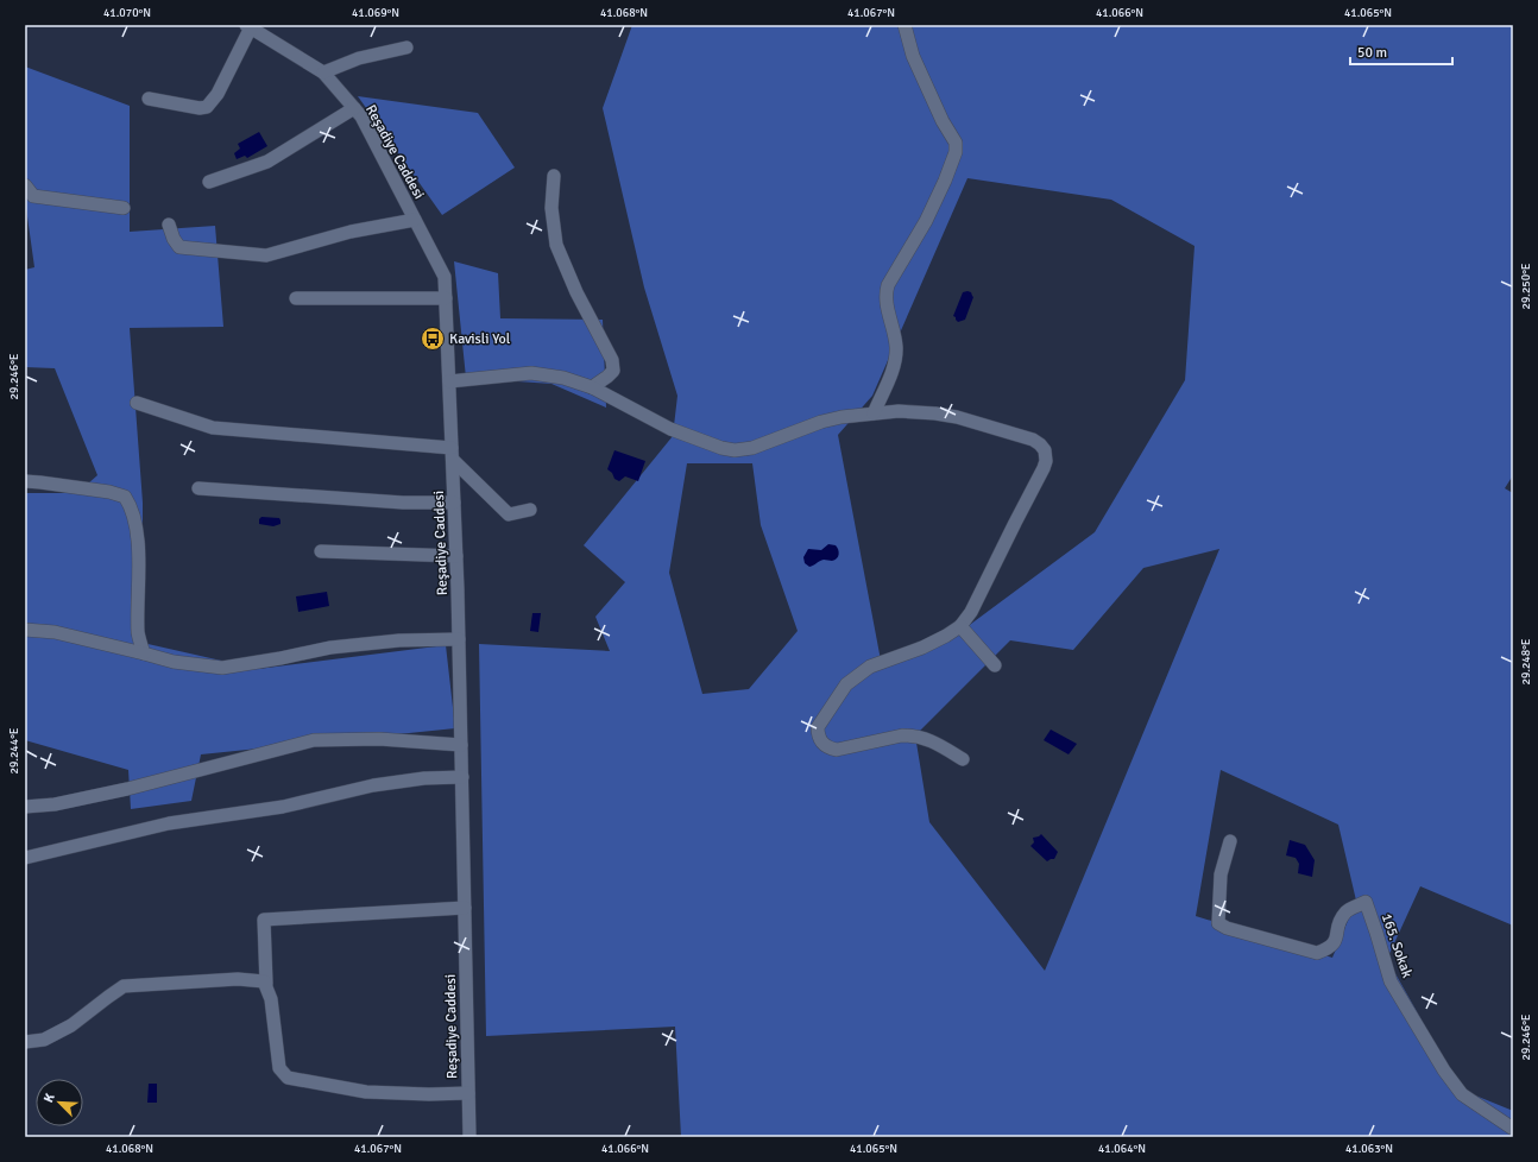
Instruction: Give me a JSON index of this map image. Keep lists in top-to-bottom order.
{
  "streets": {
    "street": ["Reşadiye Caddesi", "165. Sokak"]
  },
  "places": {
    "bus stop": ["Kavisli Yol"]
  },
  "scale_bar": "50 m",
  "north": "top left",
  "coordinates": [
    "41.070°N",
    "41.069°N",
    "41.068°N",
    "41.067°N",
    "41.066°N",
    "41.065°N",
    "29.250°E",
    "29.246°E",
    "29.248°E",
    "29.244°E",
    "41.064°N",
    "41.063°N"
  ]
}
